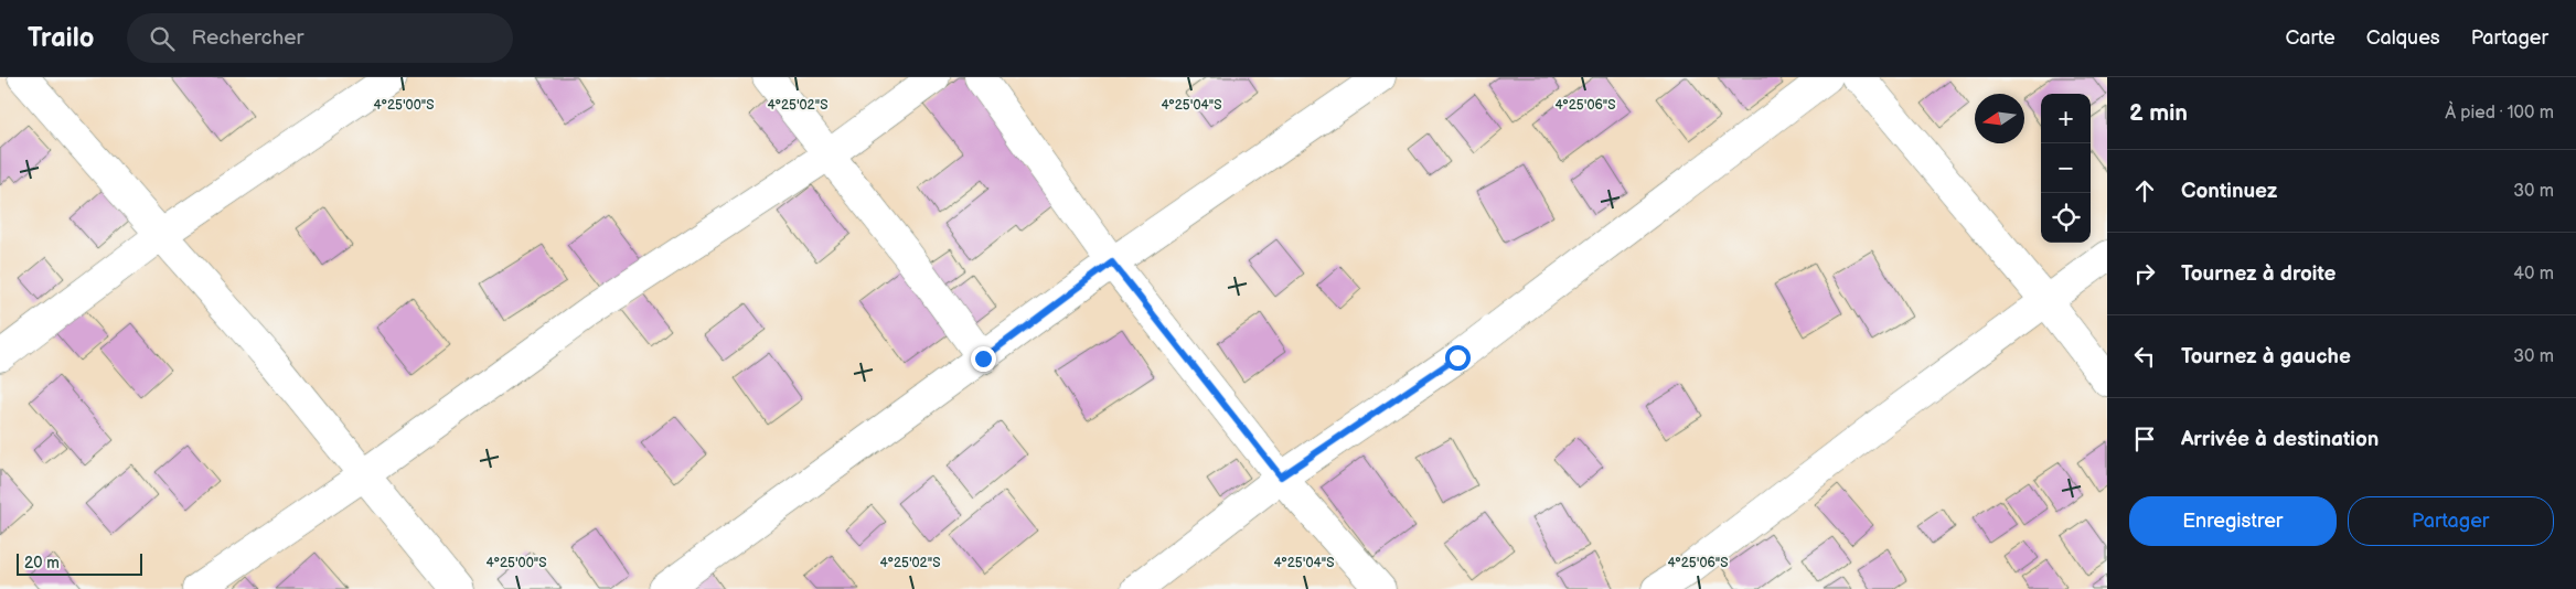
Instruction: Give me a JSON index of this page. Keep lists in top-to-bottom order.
{
  "scale_bar": "20 m",
  "north": "left",
  "page": {
    "header": "Trailo",
    "search": "Rechercher",
    "nav": ["Carte", "Calques", "Partager"],
    "heading": ["2 min", "À pied · 100 m"],
    "map_buttons": ["+", "−"],
    "list": [
      ["Continuez", "30 m"],
      ["Tournez à droite", "40 m"],
      ["Tournez à gauche", "30 m"],
      "Arrivée à destination"
    ],
    "buttons": ["Enregistrer", "Partager"],
    "scale": "20 m"
  },
  "coordinates": [
    "4°25'00\"S",
    "4°25'02\"S",
    "4°25'04\"S",
    "4°25'06\"S"
  ]
}
